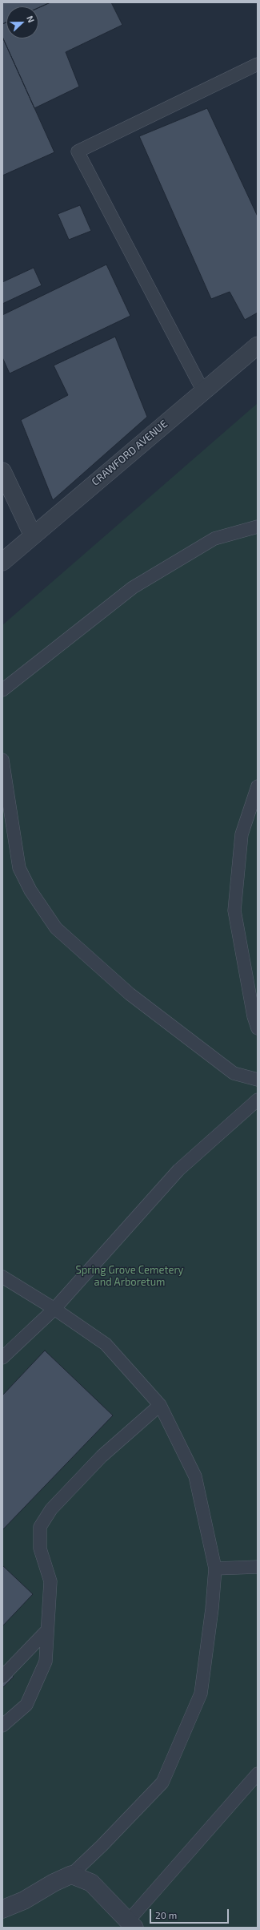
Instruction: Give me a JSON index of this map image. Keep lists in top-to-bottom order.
{
  "streets": {
    "street": ["CRAWFORD AVENUE"]
  },
  "parks": ["Spring Grove Cemetery and Arboretum"],
  "scale_bar": "20 m",
  "north": "right"
}
